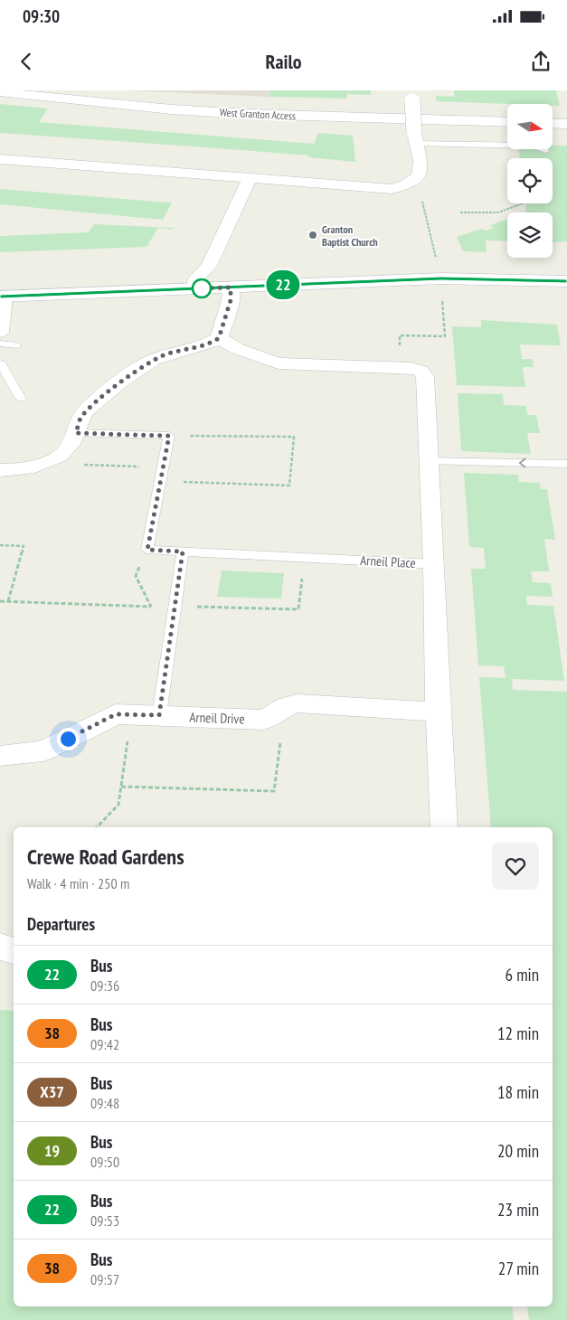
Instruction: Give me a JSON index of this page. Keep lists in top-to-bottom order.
{
  "streets": {
    "street": ["West Granton Access", "Arneil Place", "Arneil Drive"]
  },
  "places": ["Granton Baptist Church"],
  "lines": ["bus line 22"],
  "north": "right",
  "page": {
    "status": "09:30",
    "header": "Railo",
    "on_map": "22",
    "heading": [
      ["Crewe Road Gardens", "Walk · 4 min · 250 m"],
      "Departures"
    ],
    "list": [
      {
        "mark": "22",
        "name": "Bus",
        "note": "09:36",
        "value": "6 min"
      },
      {
        "mark": "38",
        "name": "Bus",
        "note": "09:42",
        "value": "12 min"
      },
      {
        "mark": "X37",
        "name": "Bus",
        "note": "09:48",
        "value": "18 min"
      },
      {
        "mark": "19",
        "name": "Bus",
        "note": "09:50",
        "value": "20 min"
      },
      {
        "mark": "22",
        "name": "Bus",
        "note": "09:53",
        "value": "23 min"
      },
      {
        "mark": "38",
        "name": "Bus",
        "note": "09:57",
        "value": "27 min"
      }
    ]
  }
}
